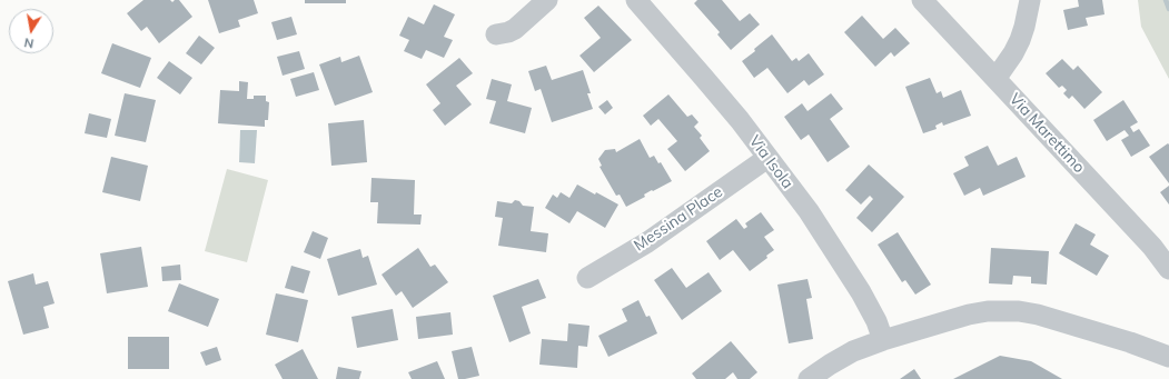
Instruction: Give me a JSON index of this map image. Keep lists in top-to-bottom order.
{
  "streets": {
    "street": ["Via Marettimo", "Via Isola", "Messina Place"]
  },
  "crossings": [
    ["Via Isola", "Messina Place"]
  ],
  "north": "bottom"
}
